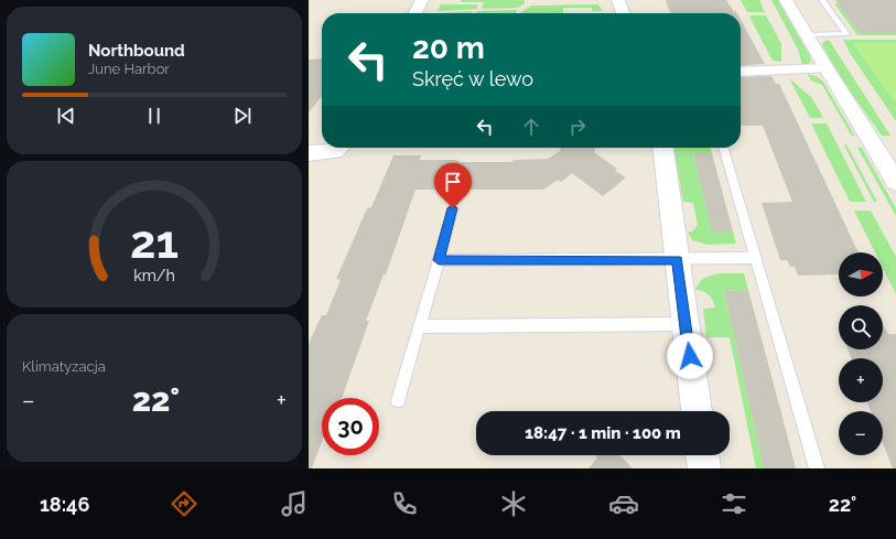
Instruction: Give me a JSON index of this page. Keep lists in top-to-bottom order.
{
  "north": "right",
  "page": {
    "turn": ["20 m", "Skręć w lewo"],
    "song": ["Northbound", "June Harbor"],
    "map_buttons": ["+", "−"],
    "tile": "Klimatyzacja",
    "heat": ["−", "22°", "+"],
    "limit": "30",
    "trip": "18:47 · 1 min · 100 m",
    "tabs": ["18:46", "22°"],
    "gauge": ["21", "km/h"]
  }
}
